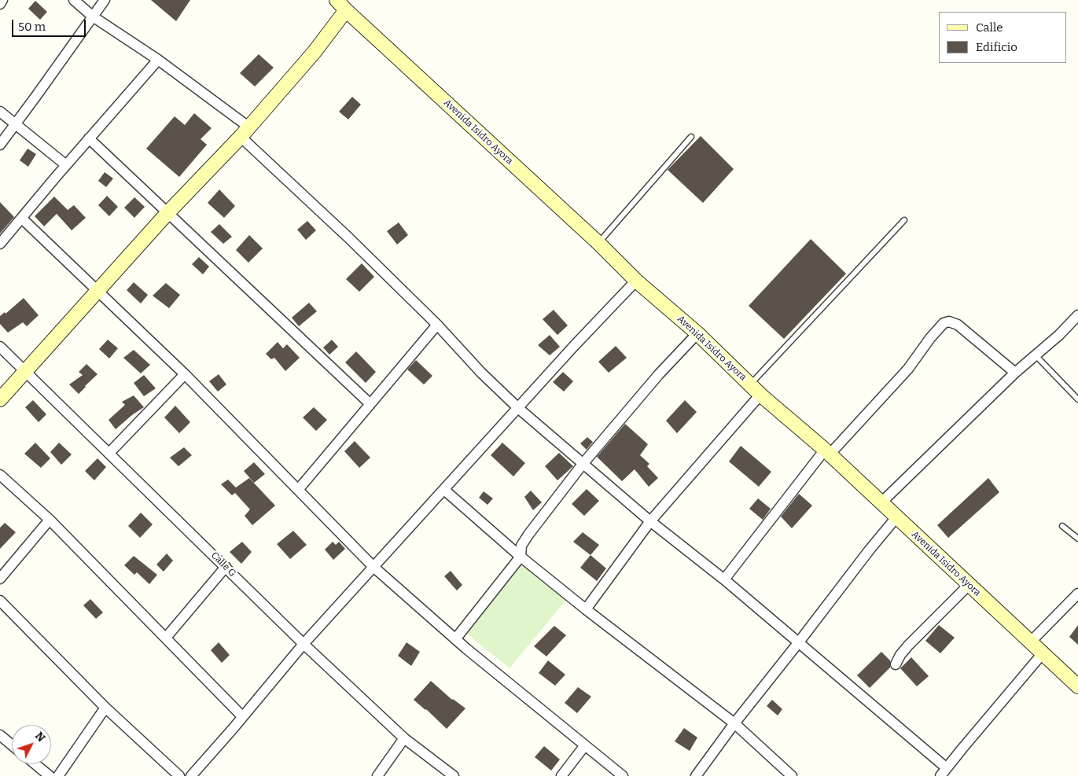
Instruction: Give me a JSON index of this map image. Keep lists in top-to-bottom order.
{
  "streets": {
    "street": ["Avenida Isidro Ayora", "Calle G"]
  },
  "legend": ["Calle", "Edificio"],
  "scale_bar": "50 m",
  "north": "top right"
}
